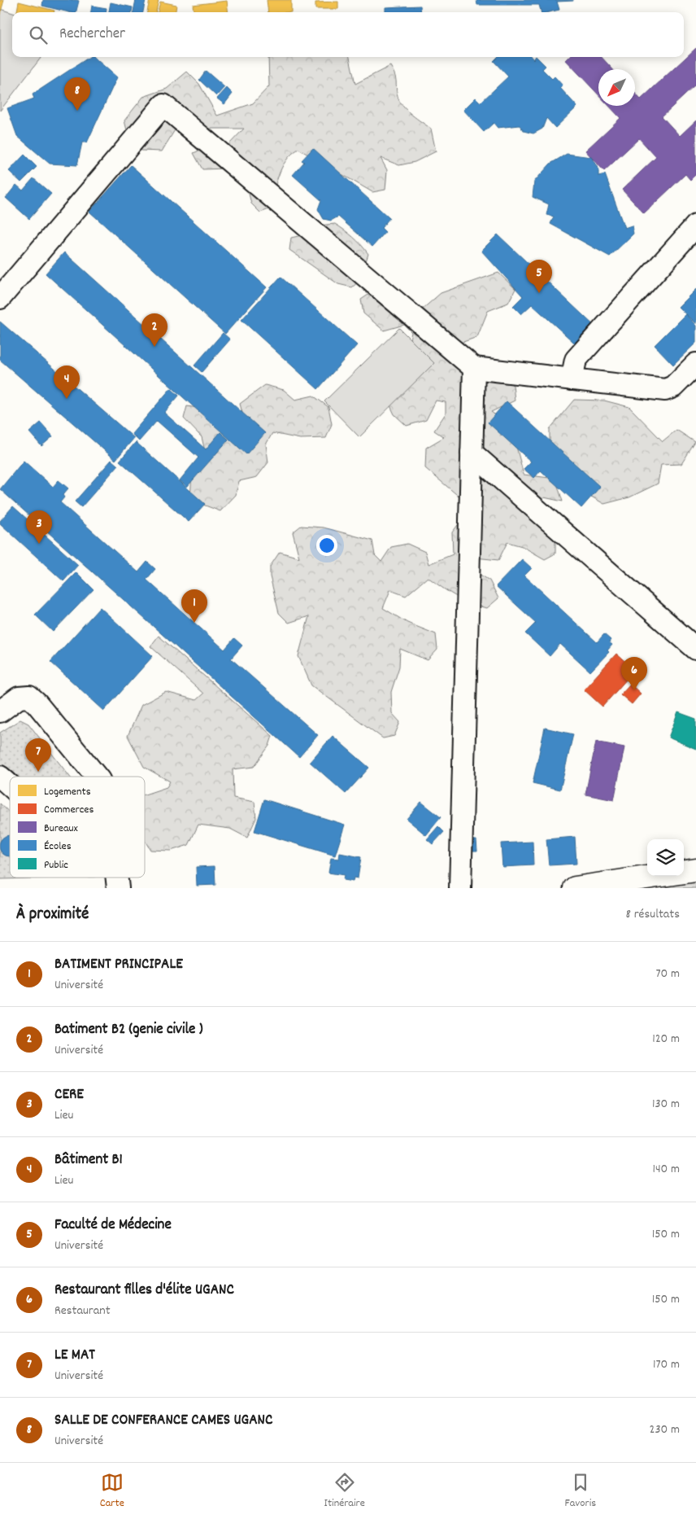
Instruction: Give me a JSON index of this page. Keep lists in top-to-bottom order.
{
  "legend": [
    "Logements",
    "Commerces",
    "Bureaux",
    "Écoles",
    "Public"
  ],
  "north": "bottom left",
  "page": {
    "search": "Rechercher",
    "pins": [
      "8",
      "5",
      "2",
      "4",
      "3",
      "1",
      "6",
      "7"
    ],
    "heading": ["À proximité", "8 résultats"],
    "list": [
      {
        "mark": "1",
        "name": "BATIMENT PRINCIPALE",
        "note": "Université",
        "value": "70 m"
      },
      {
        "mark": "2",
        "name": "Batiment B2 (genie civile )",
        "note": "Université",
        "value": "120 m"
      },
      {
        "mark": "3",
        "name": "CERE",
        "note": "Lieu",
        "value": "130 m"
      },
      {
        "mark": "4",
        "name": "Bâtiment B1",
        "note": "Lieu",
        "value": "140 m"
      },
      {
        "mark": "5",
        "name": "Faculté de Médecine",
        "note": "Université",
        "value": "150 m"
      },
      {
        "mark": "6",
        "name": "Restaurant filles d'élite UGANC",
        "note": "Restaurant",
        "value": "150 m"
      },
      {
        "mark": "7",
        "name": "LE MAT",
        "note": "Université",
        "value": "170 m"
      },
      {
        "mark": "8",
        "name": "SALLE DE CONFERANCE CAMES UGANC",
        "note": "Université",
        "value": "230 m"
      }
    ],
    "nav": ["Carte", "Itinéraire", "Favoris"]
  }
}
